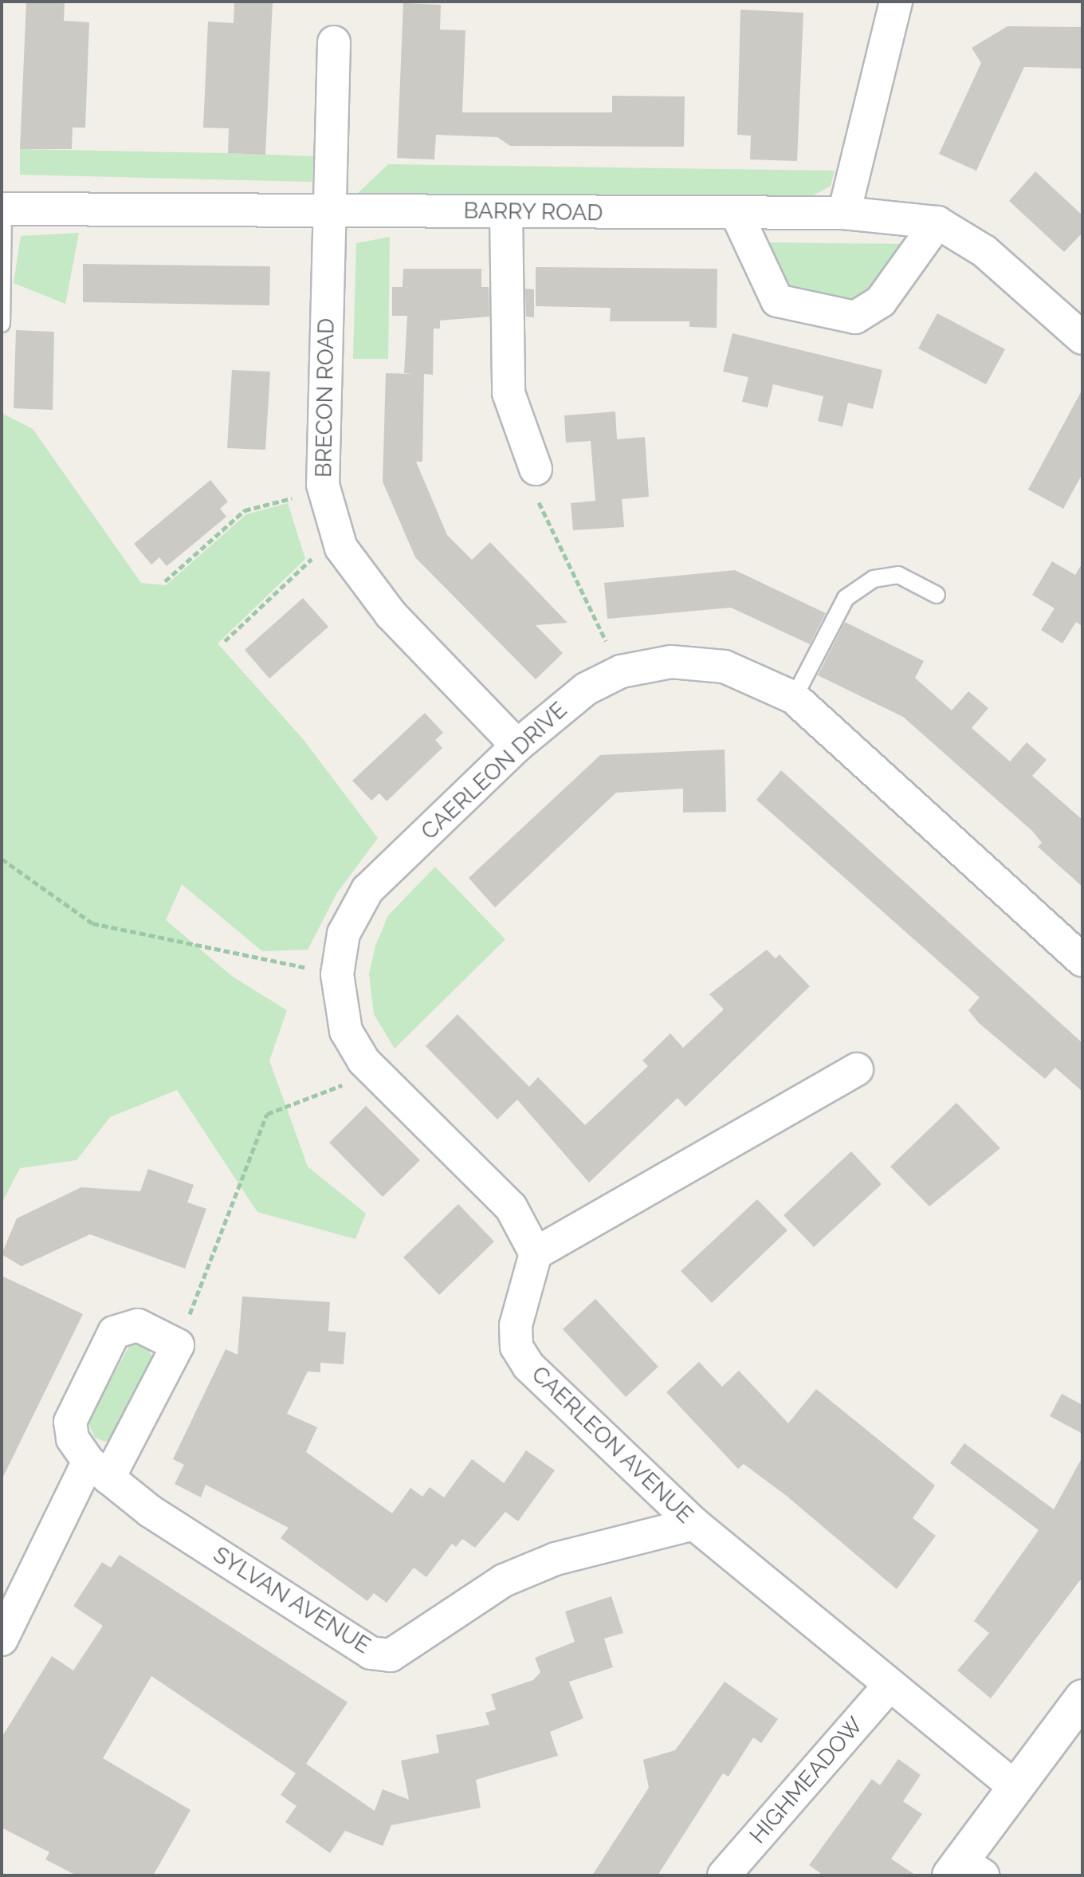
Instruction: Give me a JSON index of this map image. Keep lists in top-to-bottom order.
{
  "streets": {
    "street": [
      "BARRY ROAD",
      "BRECON ROAD",
      "CAERLEON DRIVE",
      "CAERLEON AVENUE",
      "SYLVAN AVENUE",
      "HIGHMEADOW"
    ]
  },
  "crossings": [
    ["BARRY ROAD", "BRECON ROAD"],
    ["BRECON ROAD", "CAERLEON DRIVE"],
    ["CAERLEON DRIVE", "CAERLEON AVENUE"],
    ["CAERLEON AVENUE", "SYLVAN AVENUE"],
    ["CAERLEON AVENUE", "HIGHMEADOW"]
  ]
}
